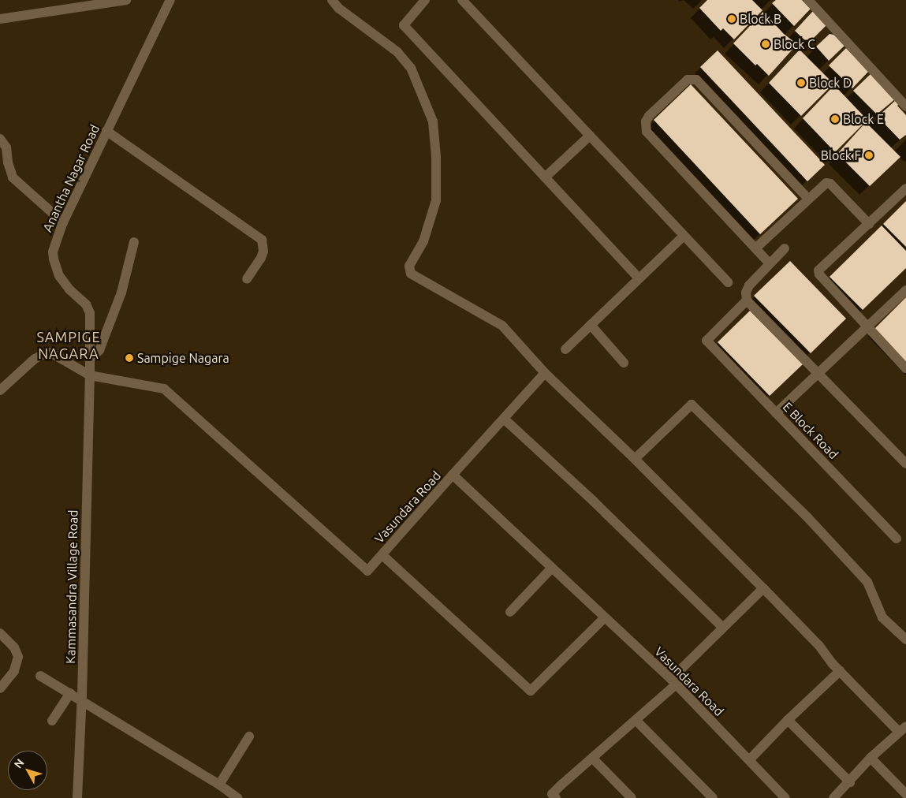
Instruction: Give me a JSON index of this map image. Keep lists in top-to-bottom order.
{
  "streets": {
    "street": [
      "Anantha Nagar Road",
      "E Block Road",
      "Vasundara Road",
      "Kammasandra Village Road"
    ]
  },
  "crossings": [
    ["Anantha Nagar Road", "Vasundara Road"],
    ["Anantha Nagar Road", "Kammasandra Village Road"],
    ["Vasundara Road", "Kammasandra Village Road"]
  ],
  "districts": ["SAMPIGE NAGARA"],
  "places": [
    "Block B",
    "Block C",
    "Block D",
    "Block E",
    "Block F",
    "Sampige Nagara"
  ],
  "north": "top left"
}
